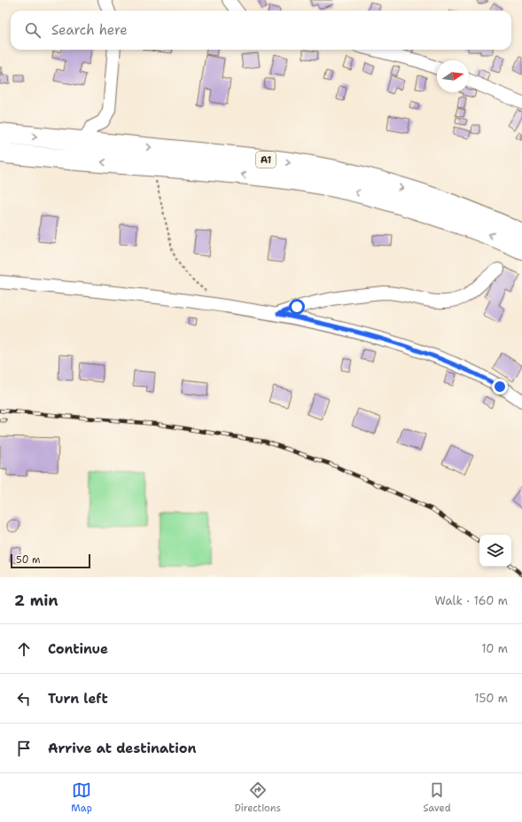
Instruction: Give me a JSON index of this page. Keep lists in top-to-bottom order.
{
  "streets": {
    "highway": ["A1"]
  },
  "scale_bar": "50 m",
  "north": "right",
  "page": {
    "search": "Search here",
    "scale": "50 m",
    "heading": ["2 min", "Walk · 160 m"],
    "list": [
      ["Continue", "10 m"],
      ["Turn left", "150 m"],
      "Arrive at destination"
    ],
    "nav": ["Map", "Directions", "Saved"]
  }
}
